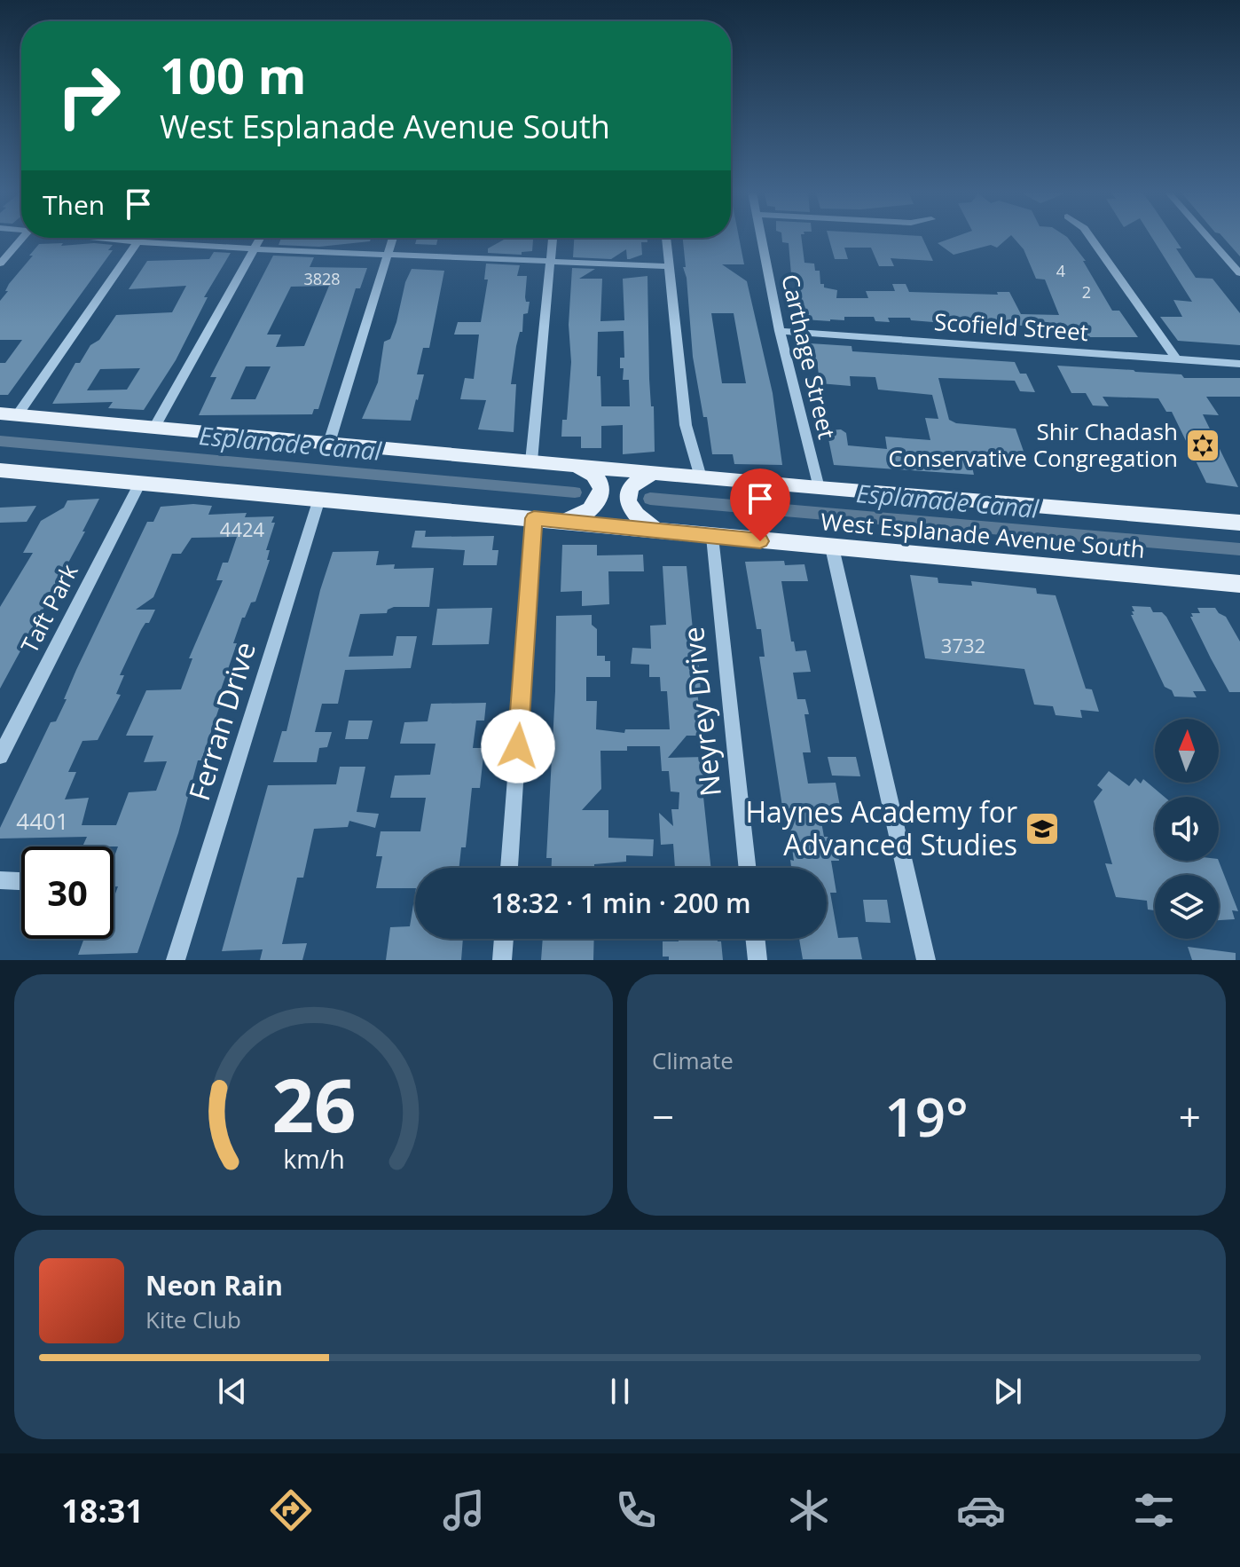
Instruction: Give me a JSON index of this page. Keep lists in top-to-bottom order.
{
  "streets": {
    "main road": ["West Esplanade Avenue South"],
    "street": [
      "Scofield Street",
      "Carthage Street",
      "Taft Park",
      "Neyrey Drive",
      "Ferran Drive"
    ]
  },
  "crossings": [
    ["Scofield Street", "Carthage Street"],
    ["West Esplanade Avenue South", "Taft Park"],
    ["West Esplanade Avenue South", "Neyrey Drive"],
    ["West Esplanade Avenue South", "Ferran Drive"]
  ],
  "water": ["Esplanade Canal"],
  "places": {
    "synagogue": ["Shir Chadash Conservative Congregation"],
    "school or university": ["Haynes Academy for Advanced Studies"]
  },
  "house_numbers": [
    "4",
    "3828",
    "2",
    "4424",
    "3732",
    "4401"
  ],
  "north": "top",
  "page": {
    "turn": ["100 m", "West Esplanade Avenue South"],
    "then": "Then",
    "limit": "30",
    "trip": "18:32 · 1 min · 200 m",
    "tile": "Climate",
    "heat": ["−", "19°", "+"],
    "song": ["Neon Rain", "Kite Club"],
    "tabs": "18:31",
    "gauge": ["26", "km/h"]
  }
}
